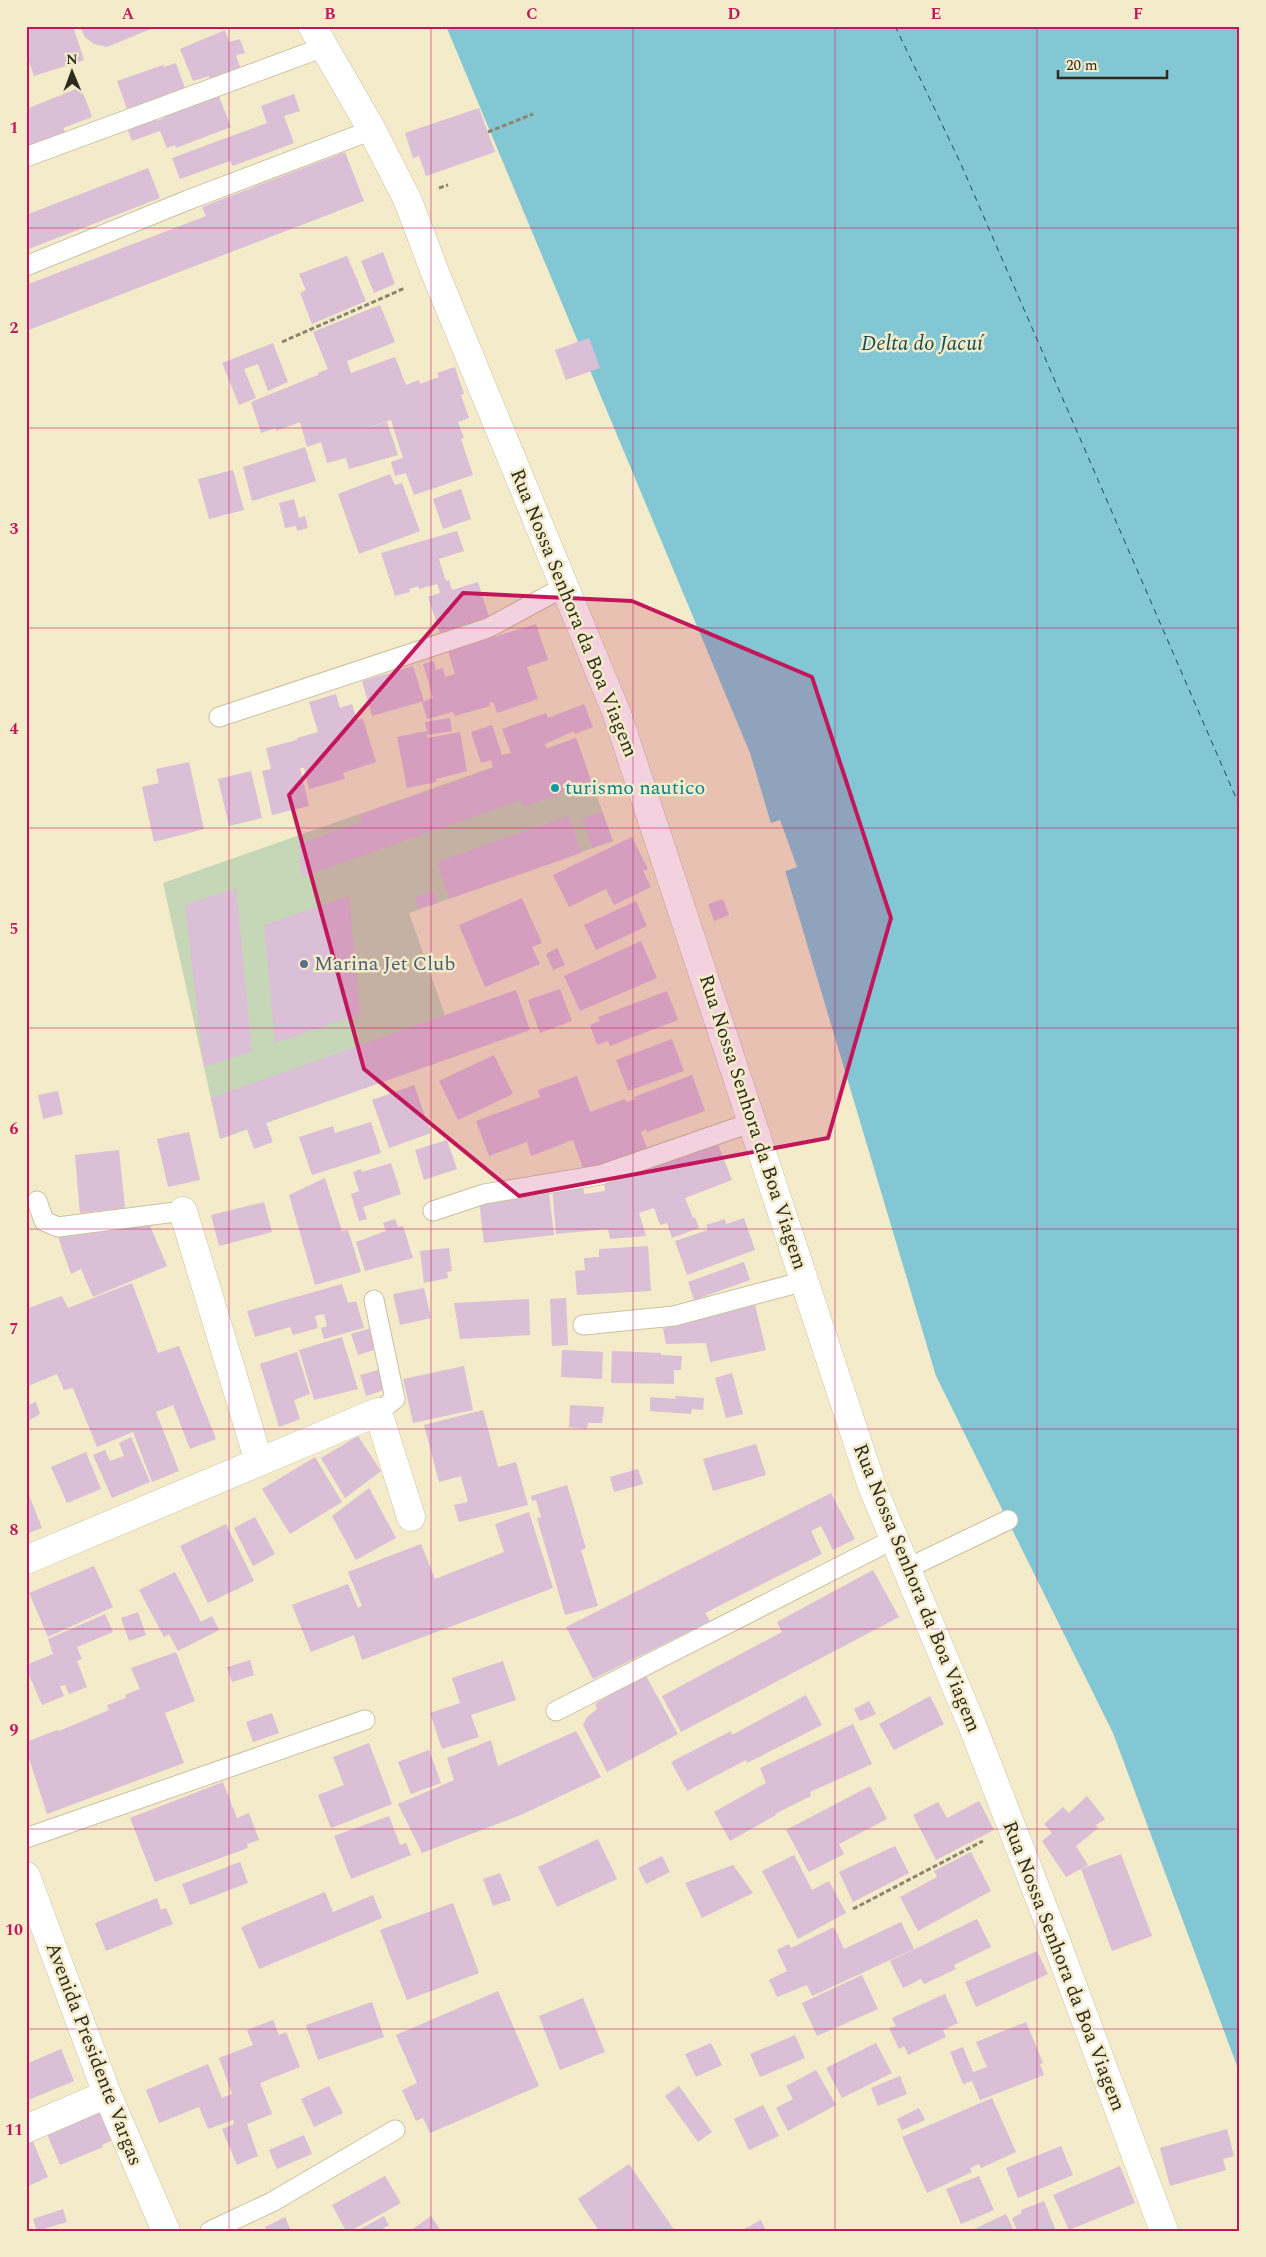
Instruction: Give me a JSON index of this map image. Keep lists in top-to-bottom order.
{
  "streets": {
    "street": ["Rua Nossa Senhora da Boa Viagem", "Avenida Presidente Vargas"]
  },
  "water": ["Delta do Jacuí"],
  "places": ["turismo nautico", "Marina Jet Club"],
  "scale_bar": "20 m",
  "north": "top",
  "grid": {
    "columns": [
      "A",
      "B",
      "C",
      "D",
      "E",
      "F"
    ],
    "rows": [
      "1",
      "2",
      "3",
      "4",
      "5",
      "6",
      "7",
      "8",
      "9",
      "10",
      "11"
    ]
  }
}
